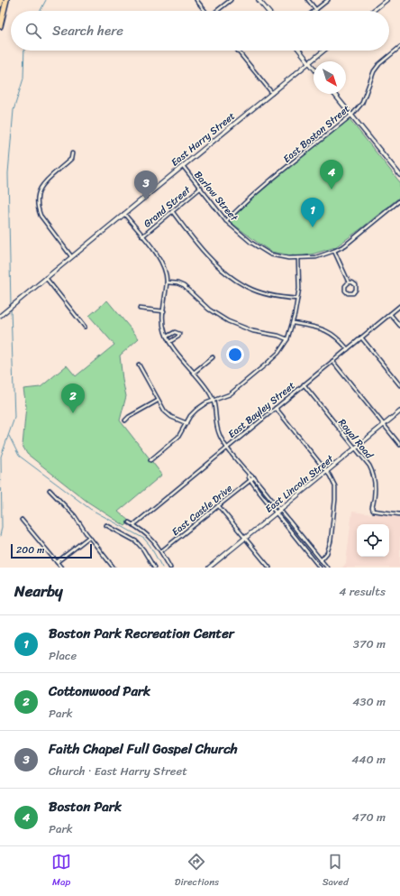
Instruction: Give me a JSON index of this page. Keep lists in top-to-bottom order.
{
  "streets": {
    "main road": ["East Harry Street", "East Lincoln Street"],
    "street": [
      "East Boston Street",
      "Barlow Street",
      "Grand Street",
      "East Bayley Street",
      "Royal Road",
      "East Castle Drive"
    ]
  },
  "crossings": [
    ["East Boston Street", "Barlow Street"],
    ["East Harry Street", "Barlow Street"],
    ["Barlow Street", "Grand Street"],
    ["East Bayley Street", "Royal Road"],
    ["Royal Road", "East Lincoln Street"]
  ],
  "scale_bar": "200 m",
  "north": "bottom right",
  "page": {
    "search": "Search here",
    "pins": [
      "4",
      "3",
      "1",
      "2"
    ],
    "scale": "200 m",
    "heading": ["Nearby", "4 results"],
    "list": [
      {
        "mark": "1",
        "name": "Boston Park Recreation Center",
        "note": "Place",
        "value": "370 m"
      },
      {
        "mark": "2",
        "name": "Cottonwood Park",
        "note": "Park",
        "value": "430 m"
      },
      {
        "mark": "3",
        "name": "Faith Chapel Full Gospel Church",
        "note": "Church · East Harry Street",
        "value": "440 m"
      },
      {
        "mark": "4",
        "name": "Boston Park",
        "note": "Park",
        "value": "470 m"
      }
    ],
    "nav": ["Map", "Directions", "Saved"]
  }
}
